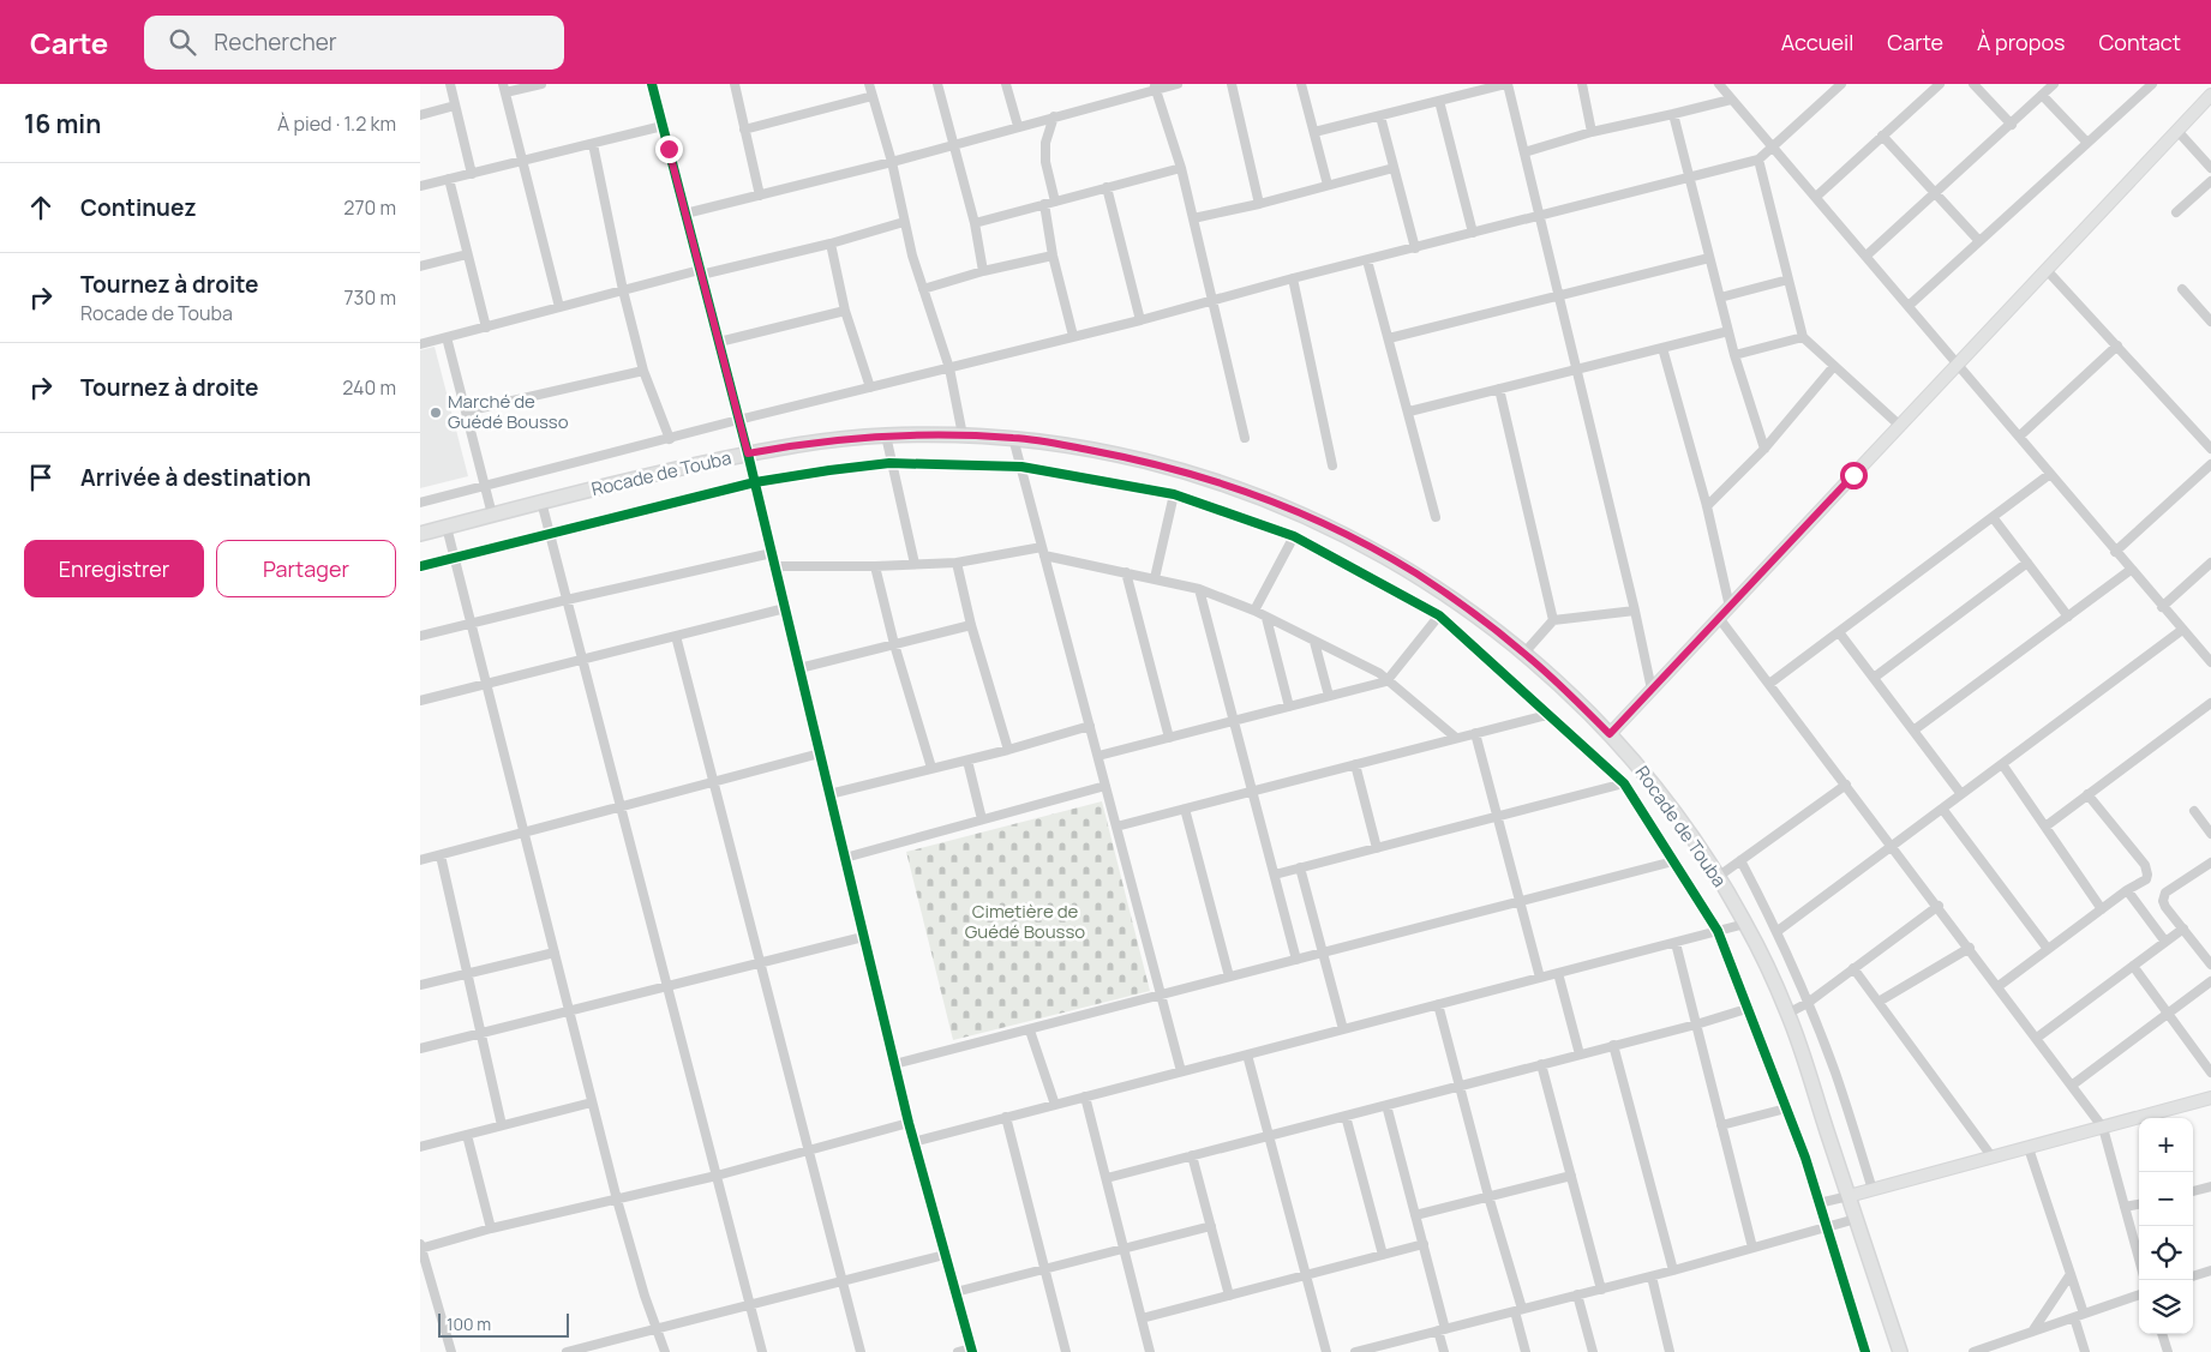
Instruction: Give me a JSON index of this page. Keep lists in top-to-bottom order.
{
  "streets": {
    "main road": ["Rocade de Touba"]
  },
  "parks": ["Cimetière de Guédé Bousso"],
  "places": ["Marché de Guédé Bousso"],
  "scale_bar": "100 m",
  "page": {
    "header": "Carte",
    "search": "Rechercher",
    "nav": [
      "Accueil",
      "Carte",
      "À propos",
      "Contact"
    ],
    "heading": ["16 min", "À pied · 1.2 km"],
    "list": [
      ["Continuez", "270 m"],
      ["Tournez à droite", "Rocade de Touba", "730 m"],
      ["Tournez à droite", "240 m"],
      "Arrivée à destination"
    ],
    "buttons": ["Enregistrer", "Partager"],
    "map_buttons": ["+", "−"],
    "scale": "100 m"
  }
}
